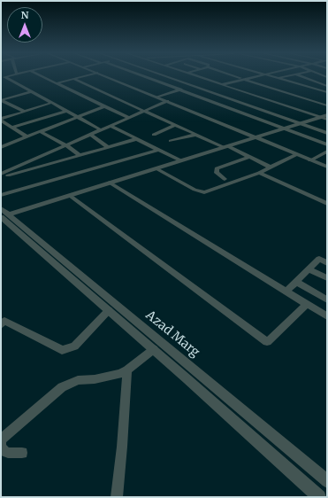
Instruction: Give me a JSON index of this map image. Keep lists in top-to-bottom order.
{
  "streets": {
    "street": ["Azad Marg"]
  },
  "north": "top"
}
